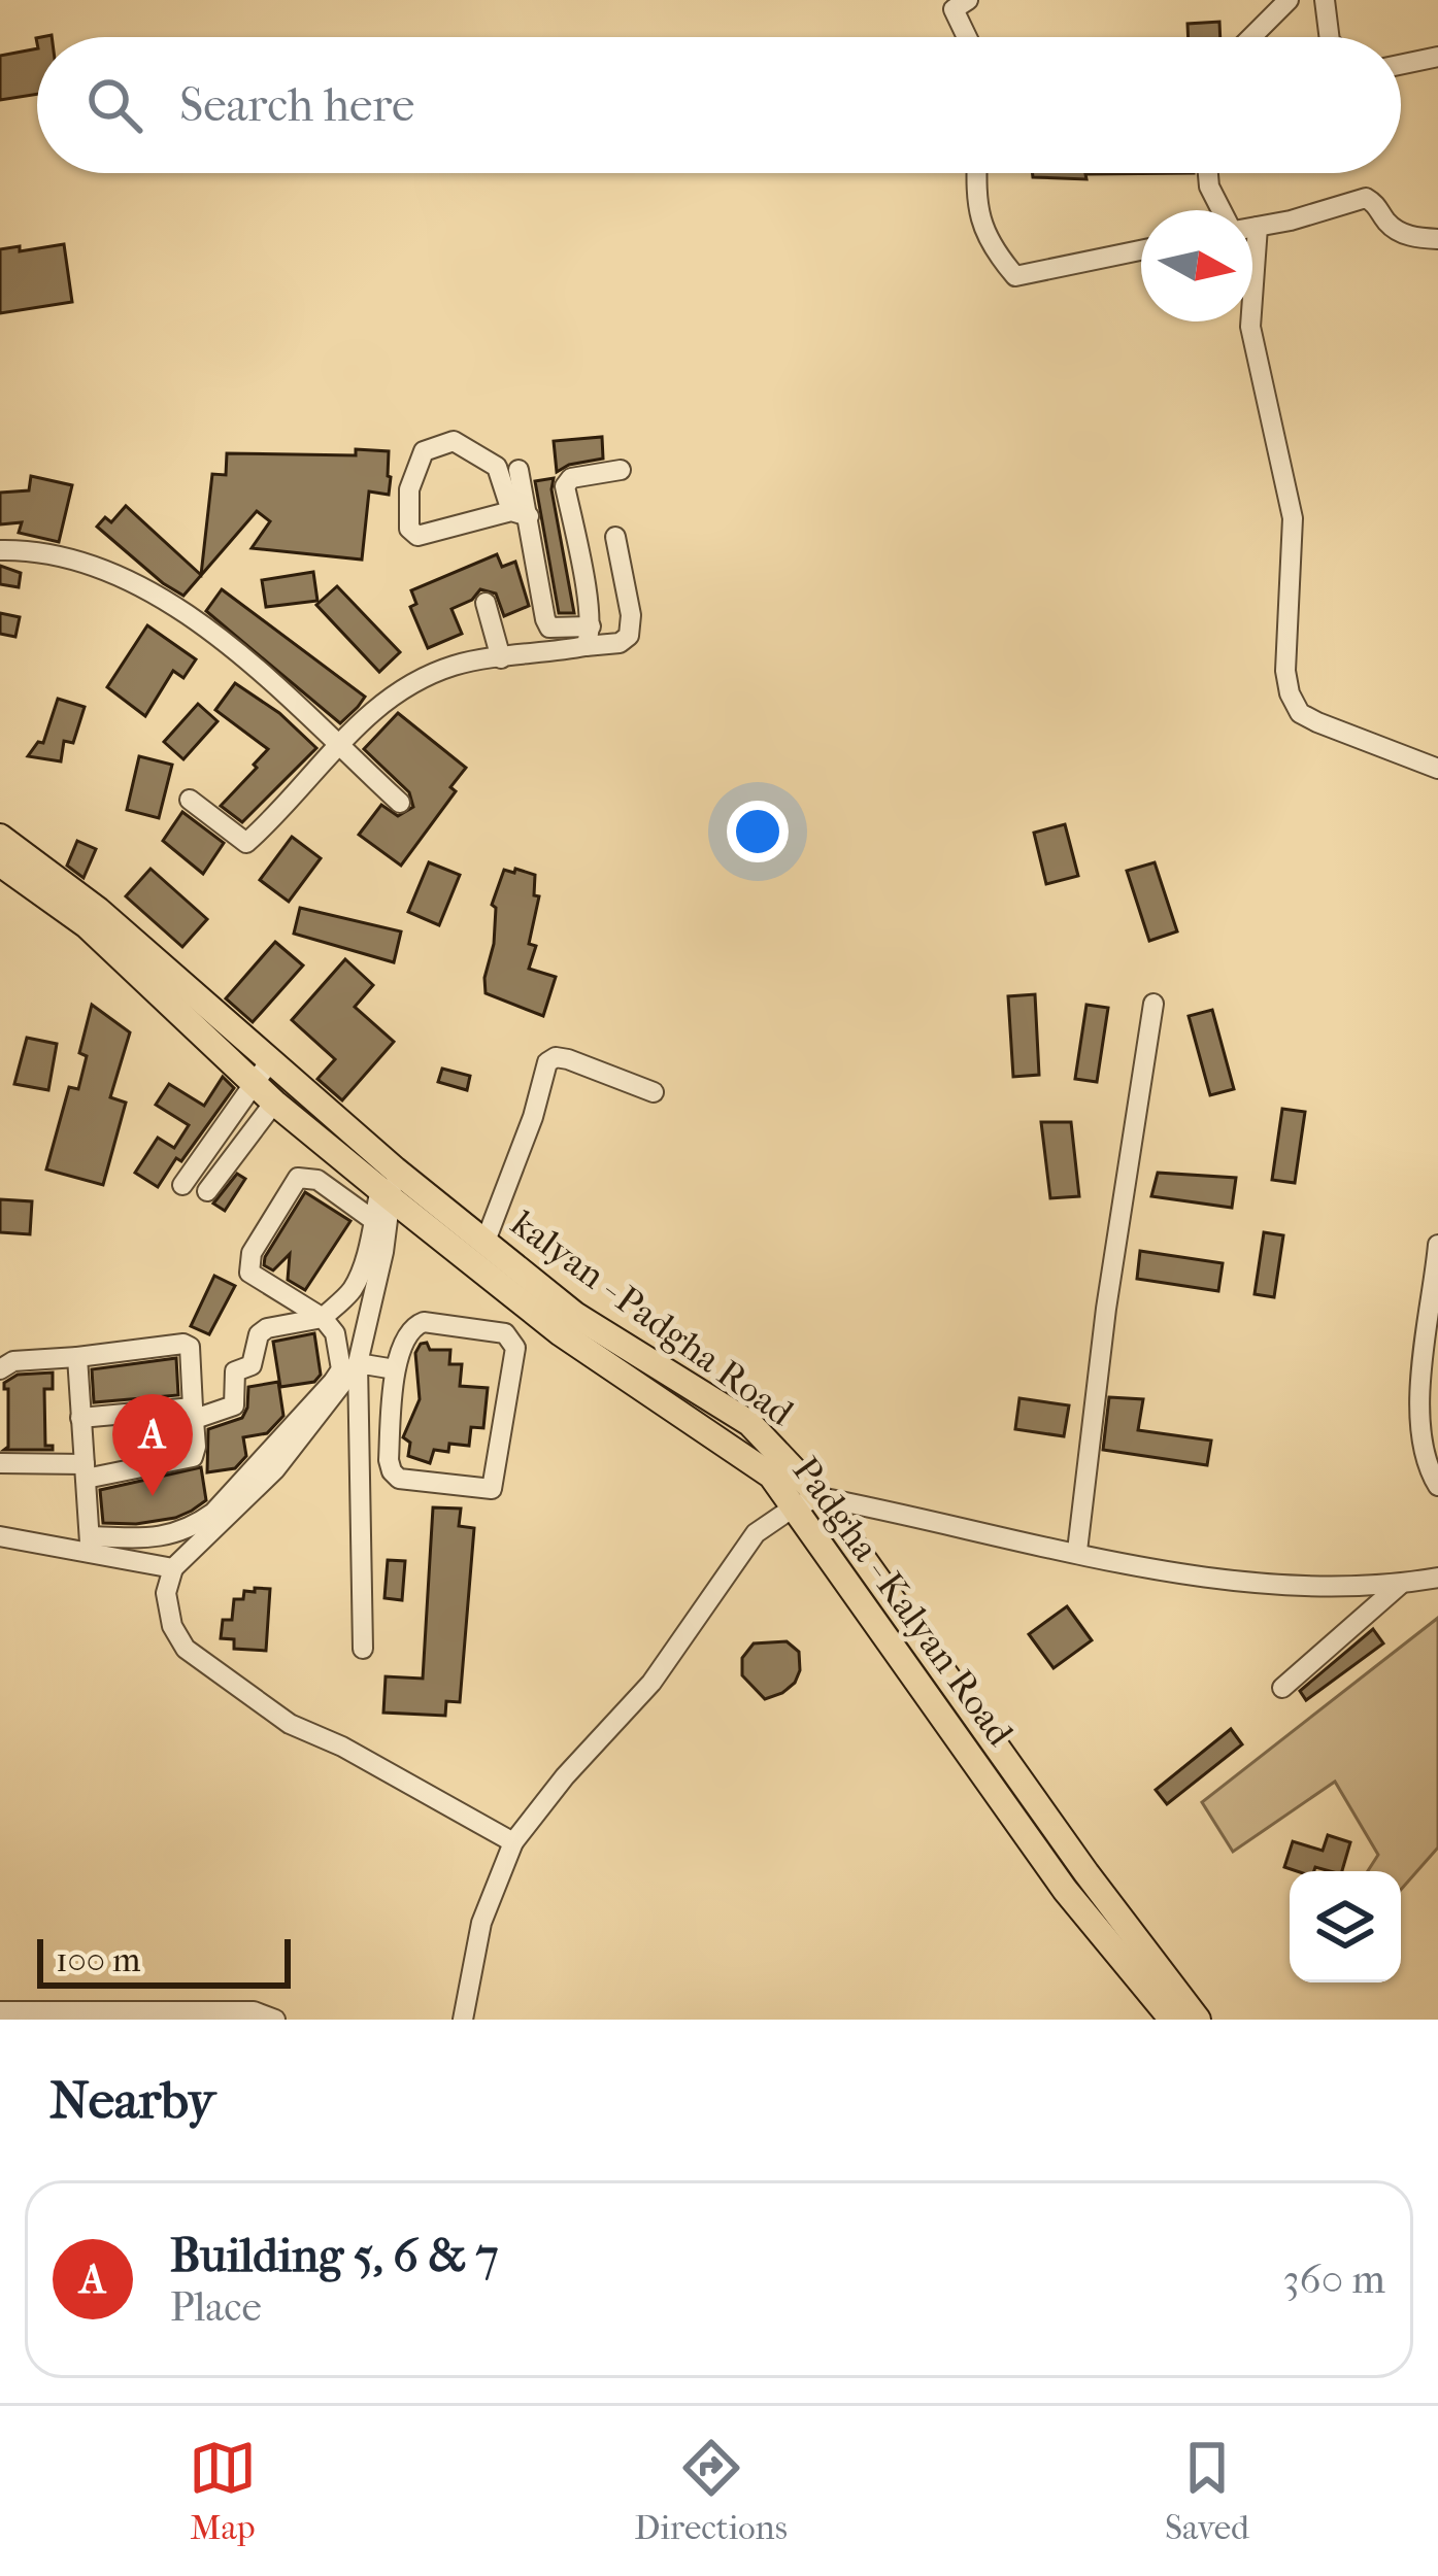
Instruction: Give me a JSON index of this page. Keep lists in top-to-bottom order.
{
  "streets": {
    "main road": ["kalyan - Padgha Road", "Padgha - Kalyan Road"]
  },
  "crossings": [
    ["kalyan - Padgha Road", "Padgha - Kalyan Road"]
  ],
  "scale_bar": "100 m",
  "north": "right",
  "page": {
    "search": "Search here",
    "pins": "A",
    "scale": "100 m",
    "heading": "Nearby",
    "list": [
      {
        "mark": "A",
        "name": "Building 5, 6 & 7",
        "note": "Place",
        "value": "360 m"
      }
    ],
    "nav": ["Map", "Directions", "Saved"]
  }
}
